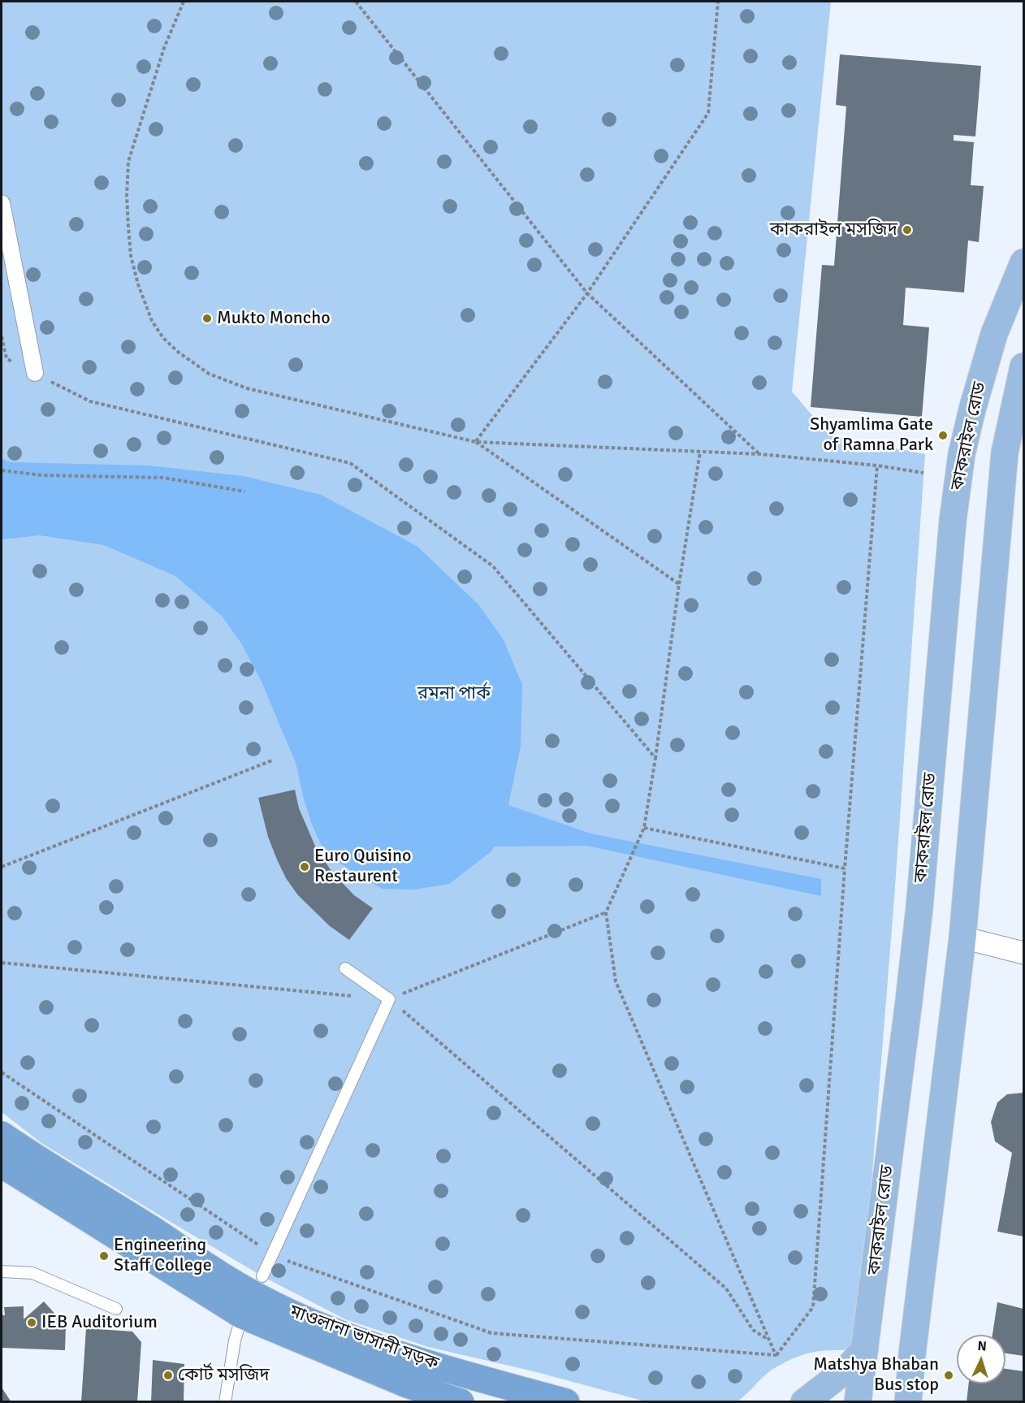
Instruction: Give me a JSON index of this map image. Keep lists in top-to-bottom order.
{
  "streets": {
    "highway": ["মাওলানা ভাসানী সড়ক"],
    "main road": ["কাকরাইল রোড"]
  },
  "parks": ["রমনা পার্ক"],
  "places": [
    "কাকরাইল মসজিদ",
    "Mukto Moncho",
    "Shyamlima Gate of Ramna Park",
    "Euro Quisino Restaurent",
    "Engineering Staff College",
    "IEB Auditorium",
    "কোর্ট মসজিদ",
    "Matshya Bhaban Bus stop"
  ],
  "north": "top"
}
